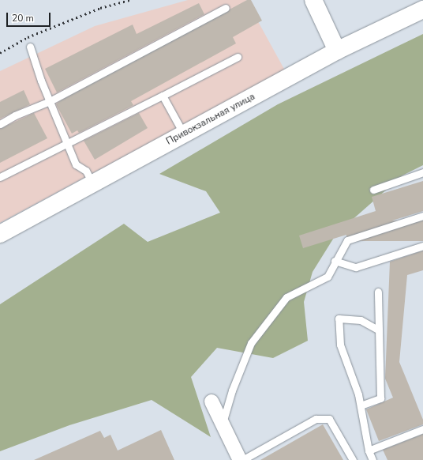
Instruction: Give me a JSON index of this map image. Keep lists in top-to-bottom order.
{
  "streets": {
    "main road": ["Привокзальная улица"]
  },
  "scale_bar": "20 m"
}
